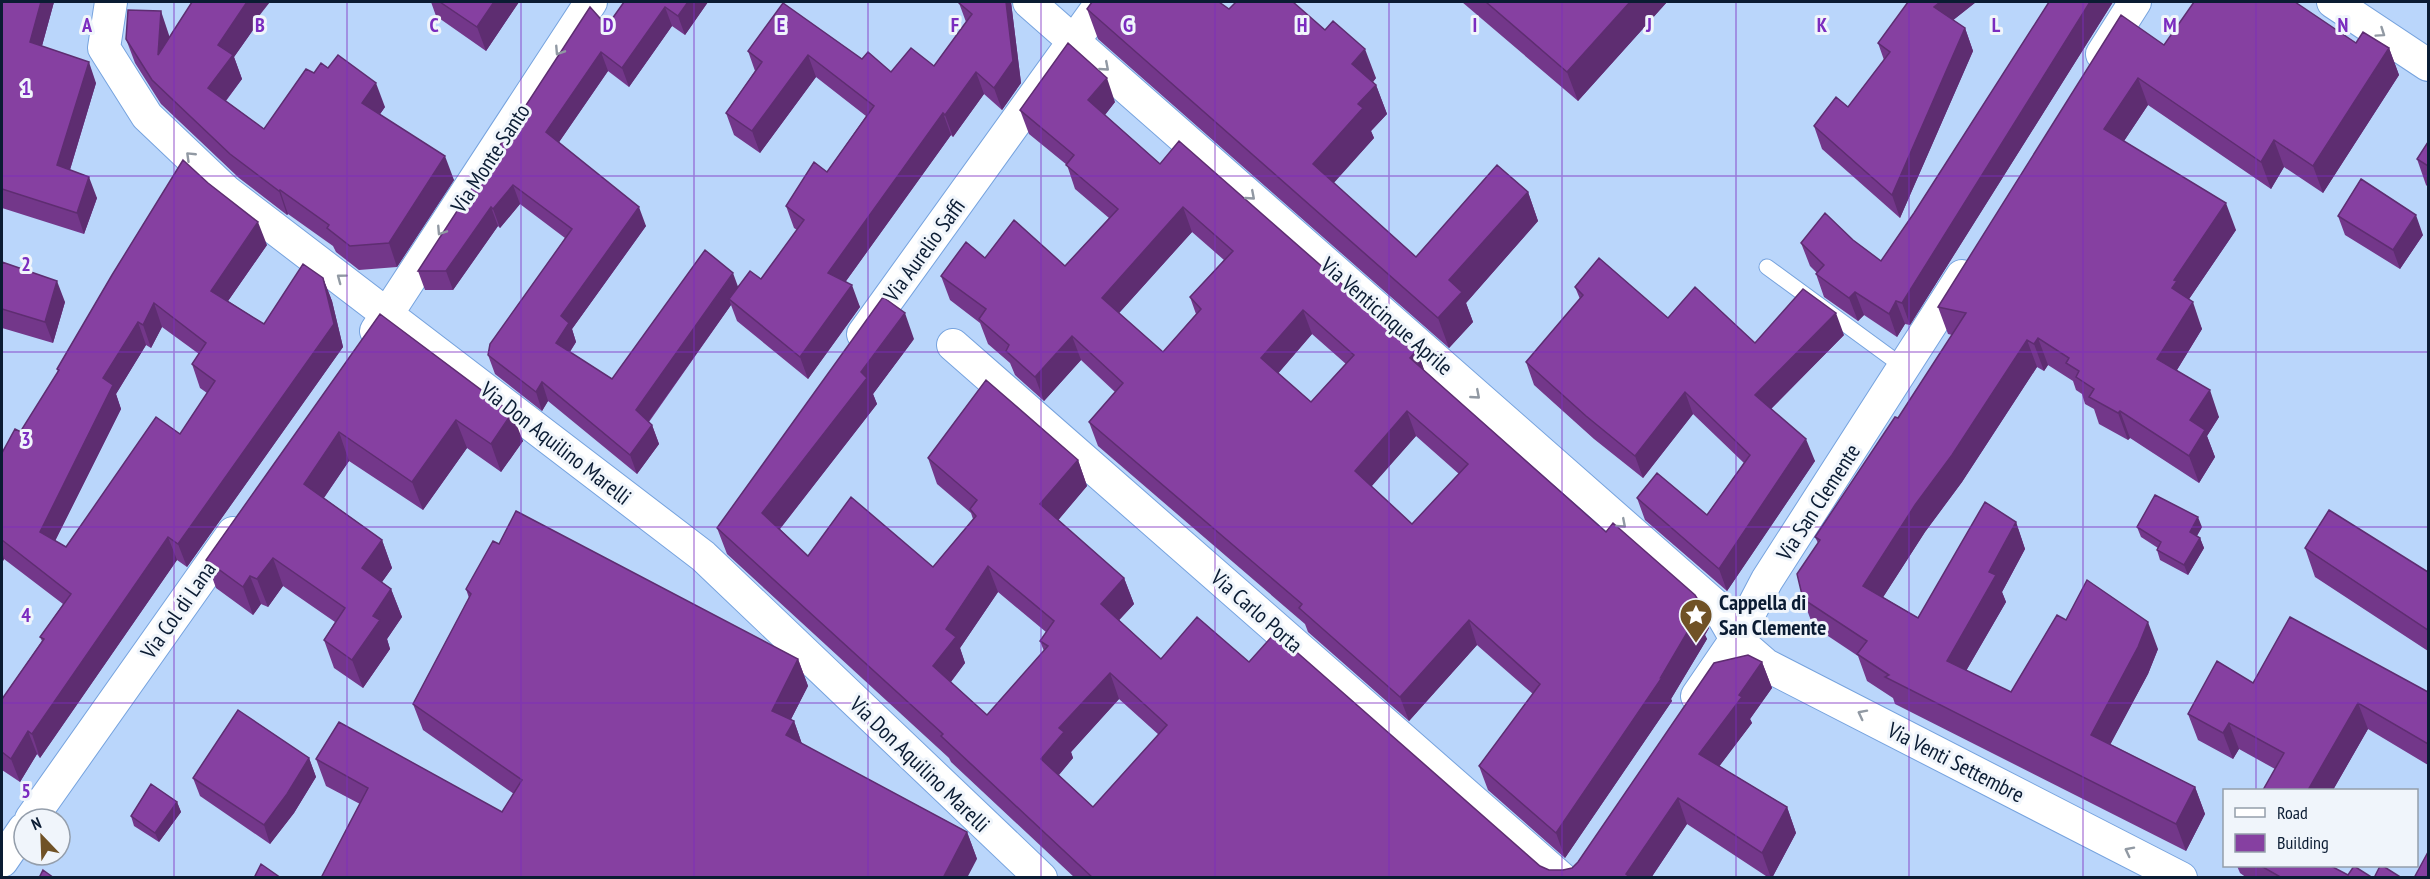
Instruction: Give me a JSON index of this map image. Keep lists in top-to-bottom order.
{
  "streets": {
    "street": [
      "Via Monte Santo",
      "Via Aurelio Saffi",
      "Via Venticinque Aprile",
      "Via Don Aquilino Marelli",
      "Via San Clemente",
      "Via Col di Lana",
      "Via Carlo Porta",
      "Via Venti Settembre"
    ]
  },
  "crossings": [
    ["Via Monte Santo", "Via Don Aquilino Marelli"],
    ["Via Aurelio Saffi", "Via Venticinque Aprile"],
    ["Via Venticinque Aprile", "Via San Clemente"],
    ["Via Venticinque Aprile", "Via Venti Settembre"],
    ["Via San Clemente", "Via Venti Settembre"]
  ],
  "one_way": ["Via Monte Santo", "Via Venticinque Aprile", "Via Venti Settembre"],
  "places": {
    "place": ["Cappella di San Clemente"]
  },
  "legend": ["Road", "Building"],
  "north": "top left",
  "grid": {
    "columns": [
      "A",
      "B",
      "C",
      "D",
      "E",
      "F",
      "G",
      "H",
      "I",
      "J",
      "K",
      "L",
      "M",
      "N"
    ],
    "rows": [
      "1",
      "2",
      "3",
      "4",
      "5"
    ]
  }
}
